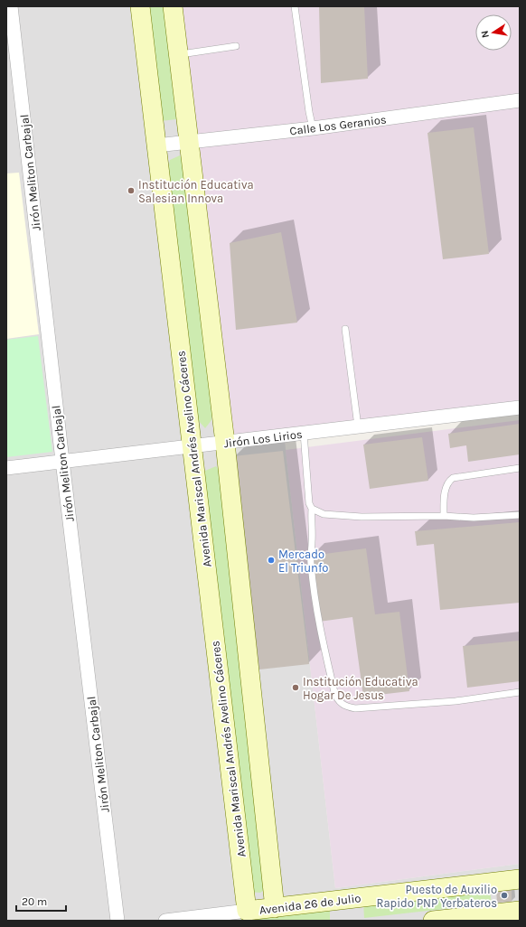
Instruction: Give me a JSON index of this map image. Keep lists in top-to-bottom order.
{
  "streets": {
    "street": [
      "Calle Los Geranios",
      "Jirón Meliton Carbajal",
      "Jirón Los Lirios",
      "Avenida Mariscal Andrés Avelino Cáceres",
      "Avenida 26 de Julio"
    ]
  },
  "crossings": [
    ["Calle Los Geranios", "Avenida Mariscal Andrés Avelino Cáceres"],
    ["Jirón Meliton Carbajal", "Jirón Los Lirios"],
    ["Jirón Los Lirios", "Avenida Mariscal Andrés Avelino Cáceres"],
    ["Avenida Mariscal Andrés Avelino Cáceres", "Avenida 26 de Julio"]
  ],
  "places": [
    "Institución Educativa Salesian Innova",
    "Mercado El Triunfo",
    "Institución Educativa Hogar De Jesus",
    "Puesto de Auxilio Rapido PNP Yerbateros"
  ],
  "scale_bar": "20 m",
  "north": "left"
}
